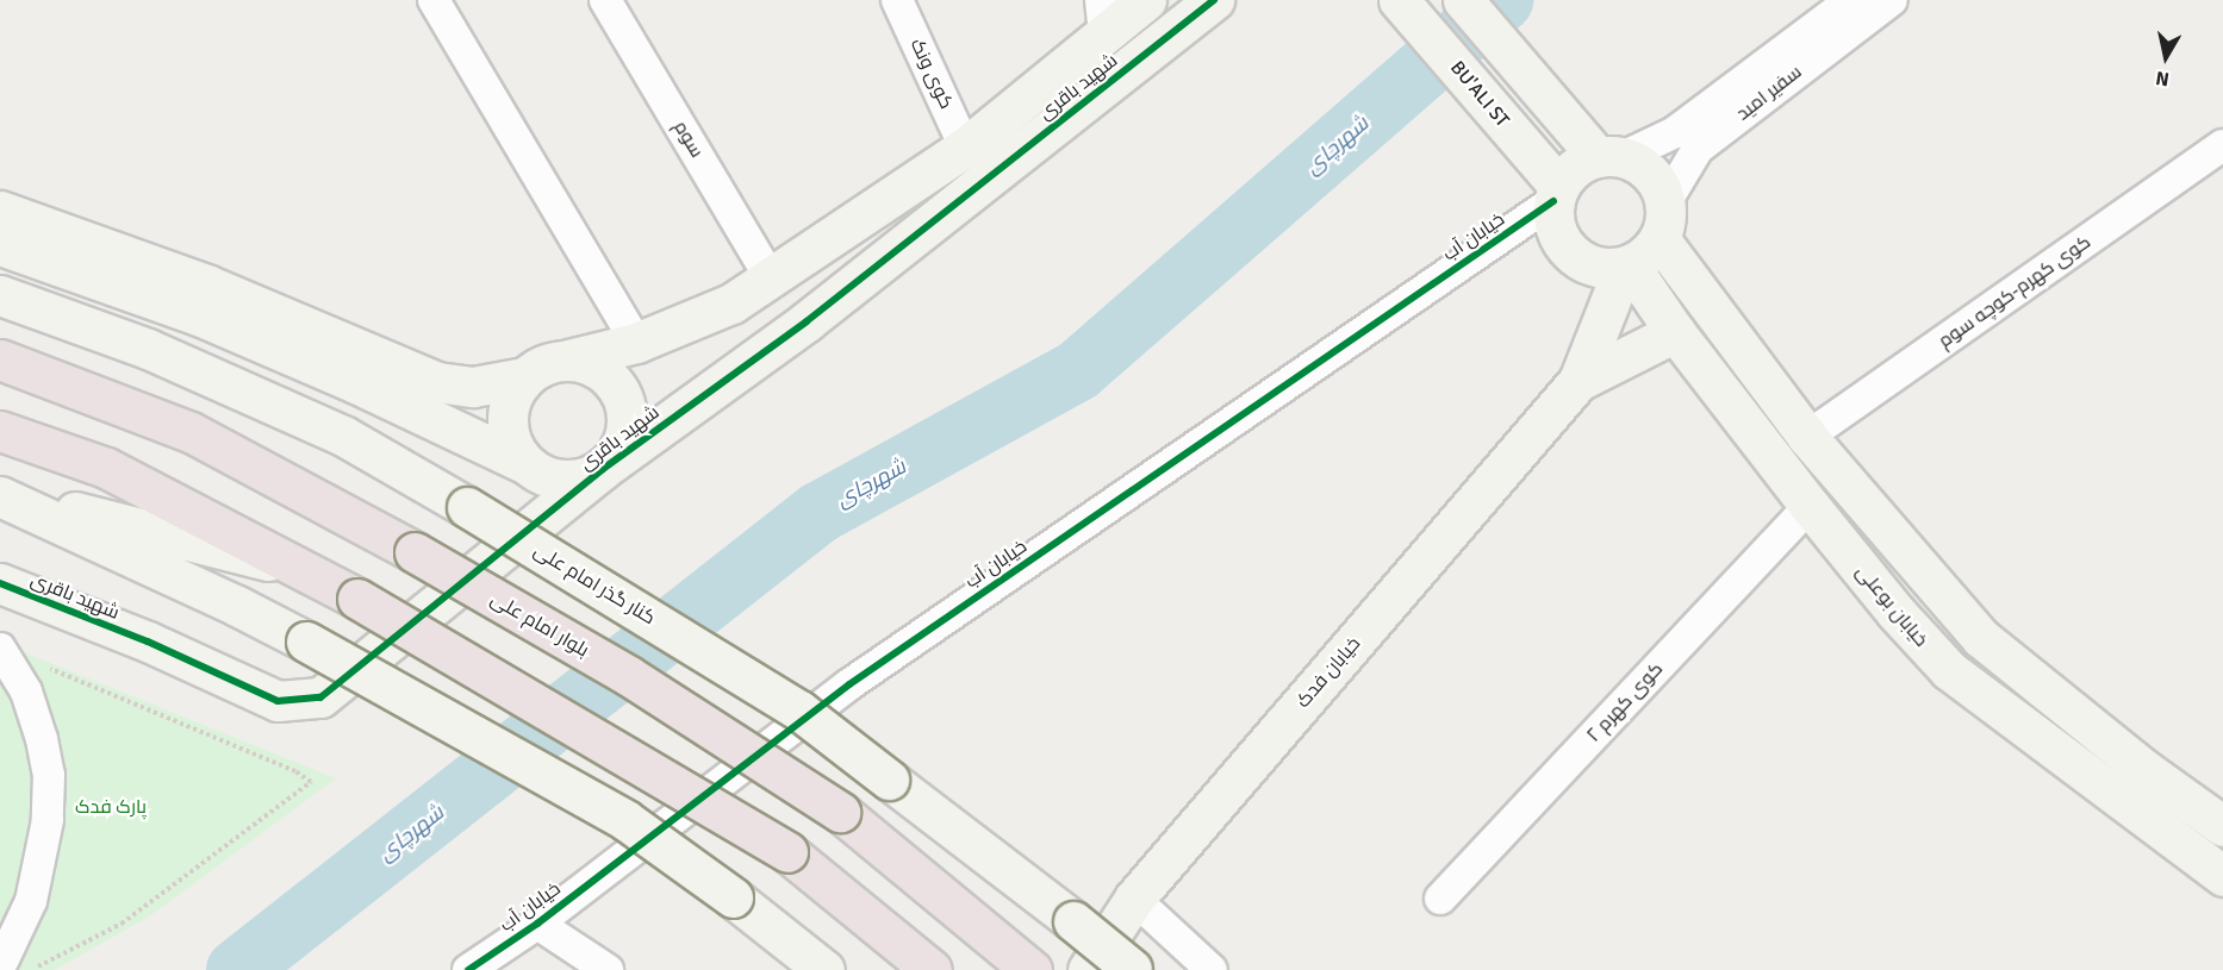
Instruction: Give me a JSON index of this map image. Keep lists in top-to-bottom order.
{
  "streets": {
    "highway": ["بلوار امام علی"],
    "street": [
      "کوی ونک",
      "شهید باقری",
      "سفیر امید",
      "BU'ALI ST",
      "سوم",
      "خیابان آب",
      "کوی کهرم-کوچه سوم",
      "کنار گذر امام علی",
      "خیابان بوعلی",
      "خیابان فدک",
      "کوی کهرم ۲"
    ]
  },
  "crossings": [
    ["کوی ونک", "شهید باقری"],
    ["شهید باقری", "سوم"],
    ["سفیر امید", "BU'ALI ST"],
    ["سفیر امید", "خیابان آب"],
    ["سفیر امید", "خیابان بوعلی"],
    ["سفیر امید", "خیابان فدک"],
    ["BU'ALI ST", "خیابان آب"],
    ["BU'ALI ST", "خیابان بوعلی"],
    ["BU'ALI ST", "خیابان فدک"],
    ["خیابان آب", "خیابان بوعلی"],
    ["خیابان آب", "خیابان فدک"],
    ["خیابان بوعلی", "خیابان فدک"],
    ["خیابان بوعلی", "کوی کهرم ۲"]
  ],
  "water": ["شهرچای"],
  "parks": ["پارک فدک"],
  "north": "bottom"
}
